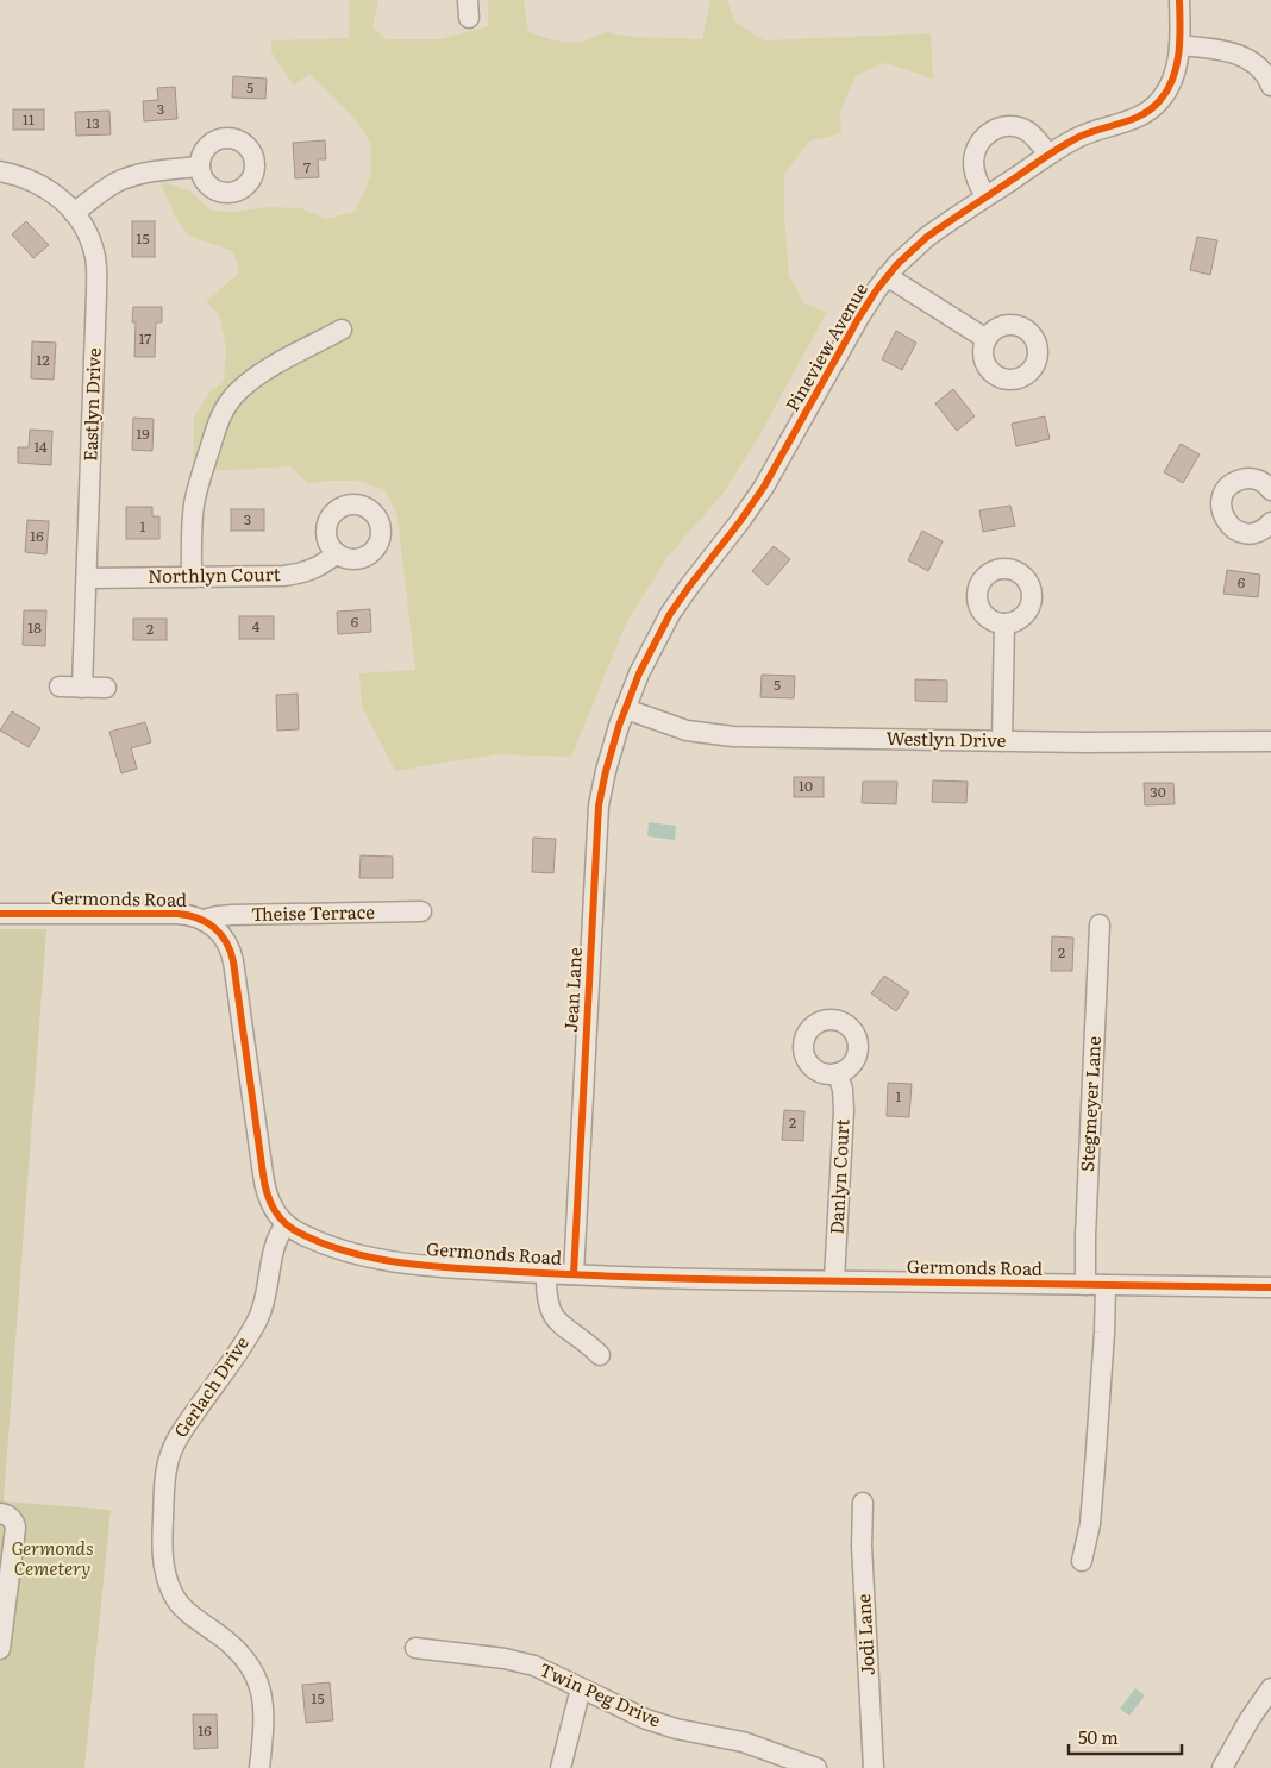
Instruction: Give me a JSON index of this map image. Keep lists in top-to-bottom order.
{
  "streets": {
    "street": [
      "Pineview Avenue",
      "Eastlyn Drive",
      "Northlyn Court",
      "Westlyn Drive",
      "Germonds Road",
      "Theise Terrace",
      "Jean Lane",
      "Stegmeyer Lane",
      "Danlyn Court",
      "Gerlach Drive",
      "Jodi Lane",
      "Twin Peg Drive"
    ]
  },
  "crossings": [
    ["Pineview Avenue", "Westlyn Drive"],
    ["Pineview Avenue", "Jean Lane"],
    ["Eastlyn Drive", "Northlyn Court"],
    ["Westlyn Drive", "Jean Lane"],
    ["Germonds Road", "Theise Terrace"],
    ["Germonds Road", "Jean Lane"],
    ["Germonds Road", "Stegmeyer Lane"],
    ["Germonds Road", "Danlyn Court"],
    ["Germonds Road", "Gerlach Drive"]
  ],
  "parks": ["Germonds Cemetery"],
  "house_numbers": [
    "5",
    "3",
    "11",
    "13",
    "7",
    "15",
    "17",
    "12",
    "19",
    "14",
    "3",
    "1",
    "16",
    "6",
    "6",
    "4",
    "18",
    "2",
    "5",
    "10",
    "30",
    "2",
    "1",
    "2",
    "15",
    "16"
  ],
  "scale_bar": "50 m"
}
